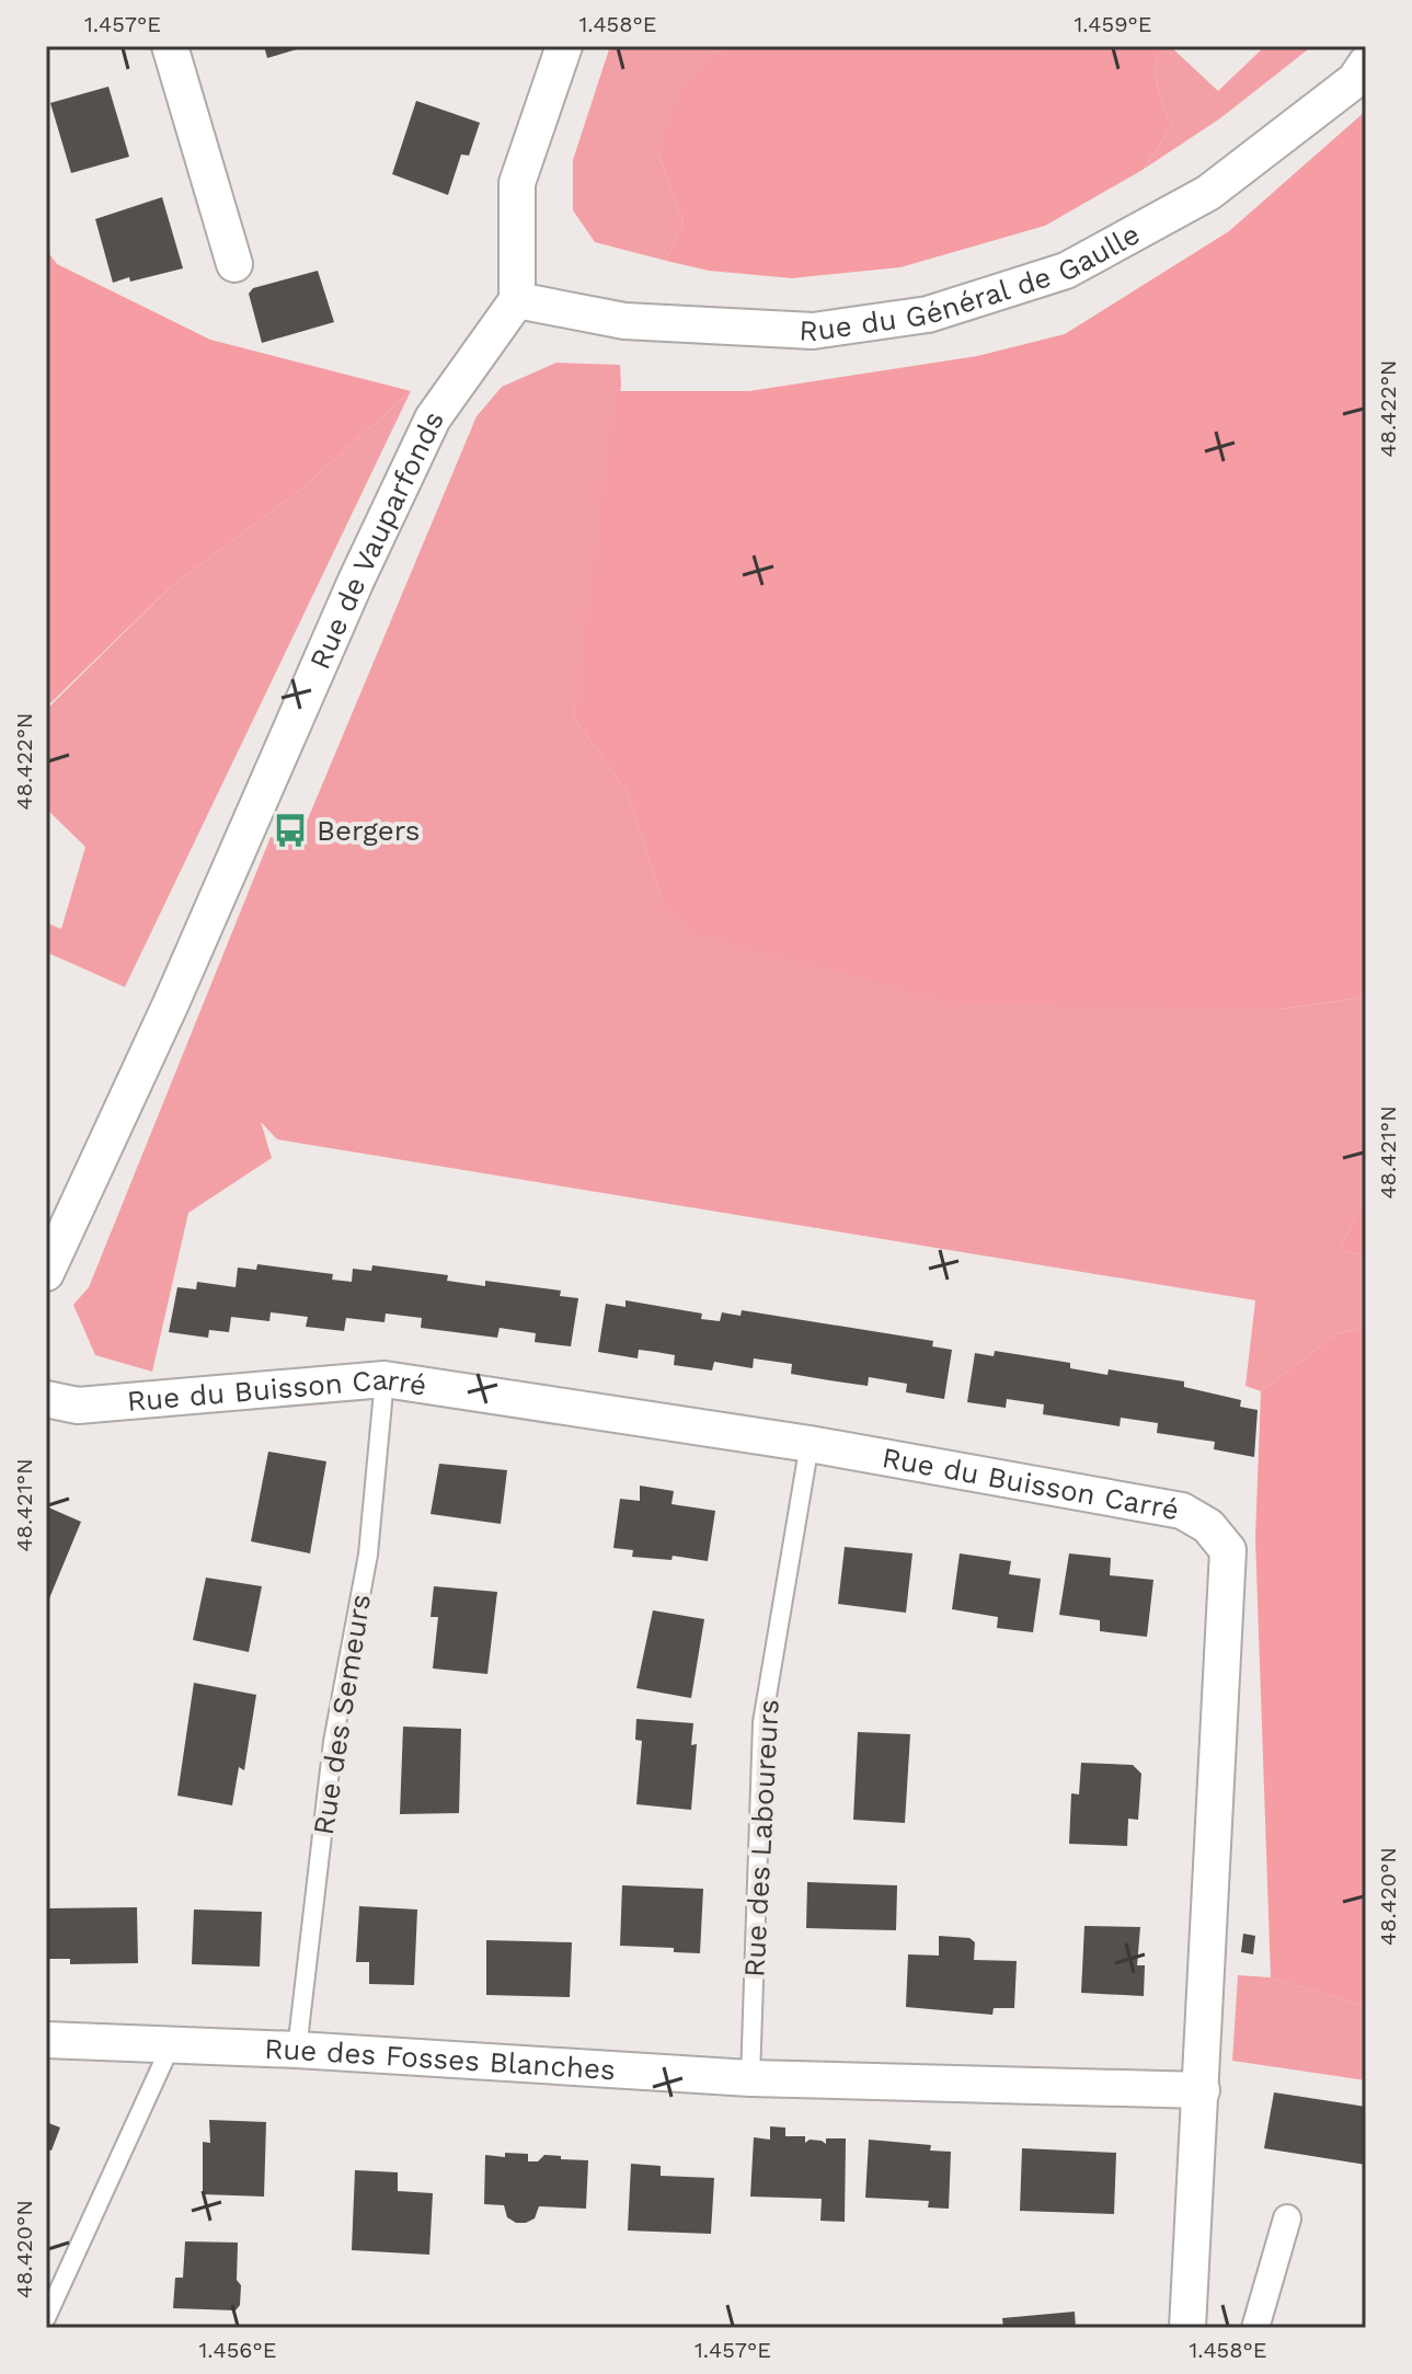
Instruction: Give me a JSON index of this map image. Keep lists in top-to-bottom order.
{
  "streets": {
    "street": [
      "Rue du Général de Gaulle",
      "Rue de Vauparfonds",
      "Rue du Buisson Carré",
      "Rue des Fosses Blanches"
    ],
    "lane": ["Rue des Semeurs", "Rue des Laboureurs"]
  },
  "crossings": [
    ["Rue du Général de Gaulle", "Rue de Vauparfonds"],
    ["Rue du Buisson Carré", "Rue des Semeurs"],
    ["Rue du Buisson Carré", "Rue des Laboureurs"],
    ["Rue du Buisson Carré", "Rue des Fosses Blanches"],
    ["Rue des Semeurs", "Rue des Fosses Blanches"],
    ["Rue des Laboureurs", "Rue des Fosses Blanches"]
  ],
  "places": {
    "bus stop": ["Bergers"]
  },
  "coordinates": [
    "1.457°E",
    "1.458°E",
    "1.459°E",
    "48.422°N",
    "48.421°N",
    "48.420°N",
    "1.456°E"
  ]
}
